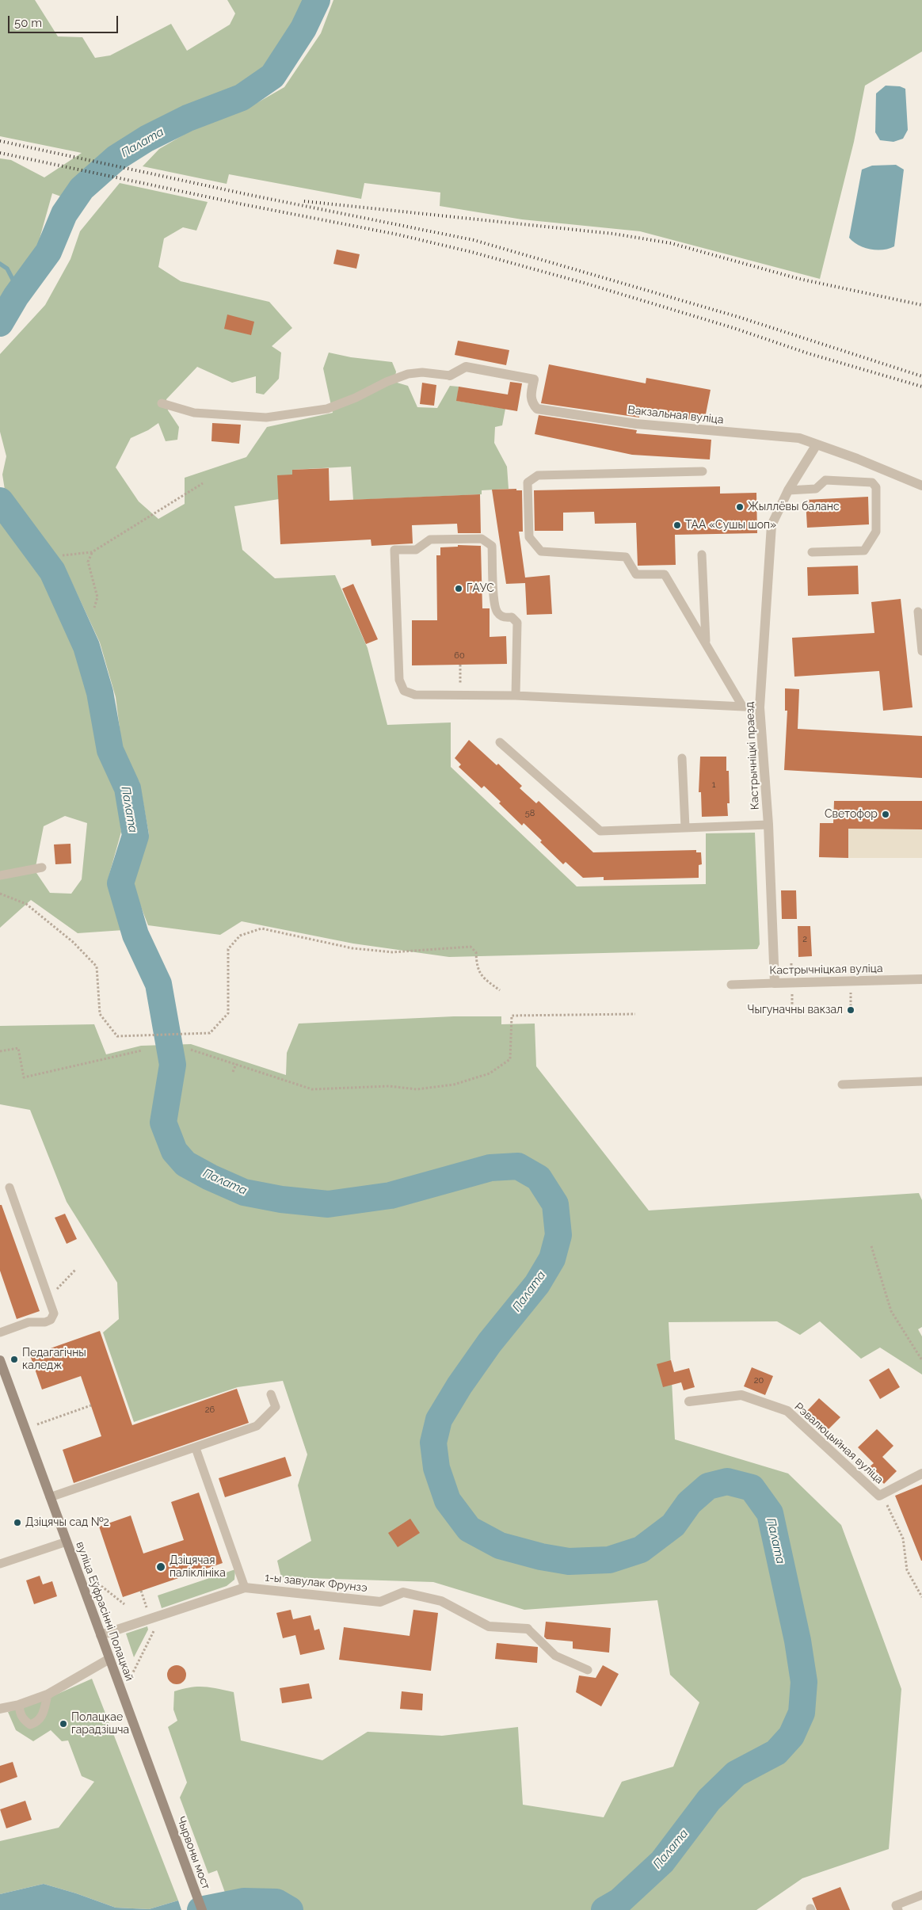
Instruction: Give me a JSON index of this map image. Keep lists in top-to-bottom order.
{
  "streets": {
    "main road": ["вуліца Еўфрасінні Полацкай", "Чырвоны мост"],
    "street": [
      "Вакзальная вуліца",
      "Кастрычніцкі праезд",
      "Кастрычніцкая вуліца",
      "Рэвалюцыйная вуліца",
      "1-ы завулак Фрунзэ"
    ]
  },
  "crossings": [
    ["Вакзальная вуліца", "Кастрычніцкі праезд"],
    ["Кастрычніцкі праезд", "Кастрычніцкая вуліца"],
    ["1-ы завулак Фрунзэ", "вуліца Еўфрасінні Полацкай"],
    ["вуліца Еўфрасінні Полацкай", "Чырвоны мост"]
  ],
  "water": ["Палата"],
  "places": [
    "Жыллёвы баланс",
    "ТАА «Сушы шоп»",
    "ГАУС",
    "Светофор",
    "Чыгуначны вакзал",
    "Педагагічны каледж",
    "Дзіцячы сад №2",
    "Дзіцячая паліклініка",
    "Полацкае гарадзішча"
  ],
  "house_numbers": [
    "60",
    "1",
    "58",
    "2",
    "20",
    "26"
  ],
  "scale_bar": "50 m"
}
